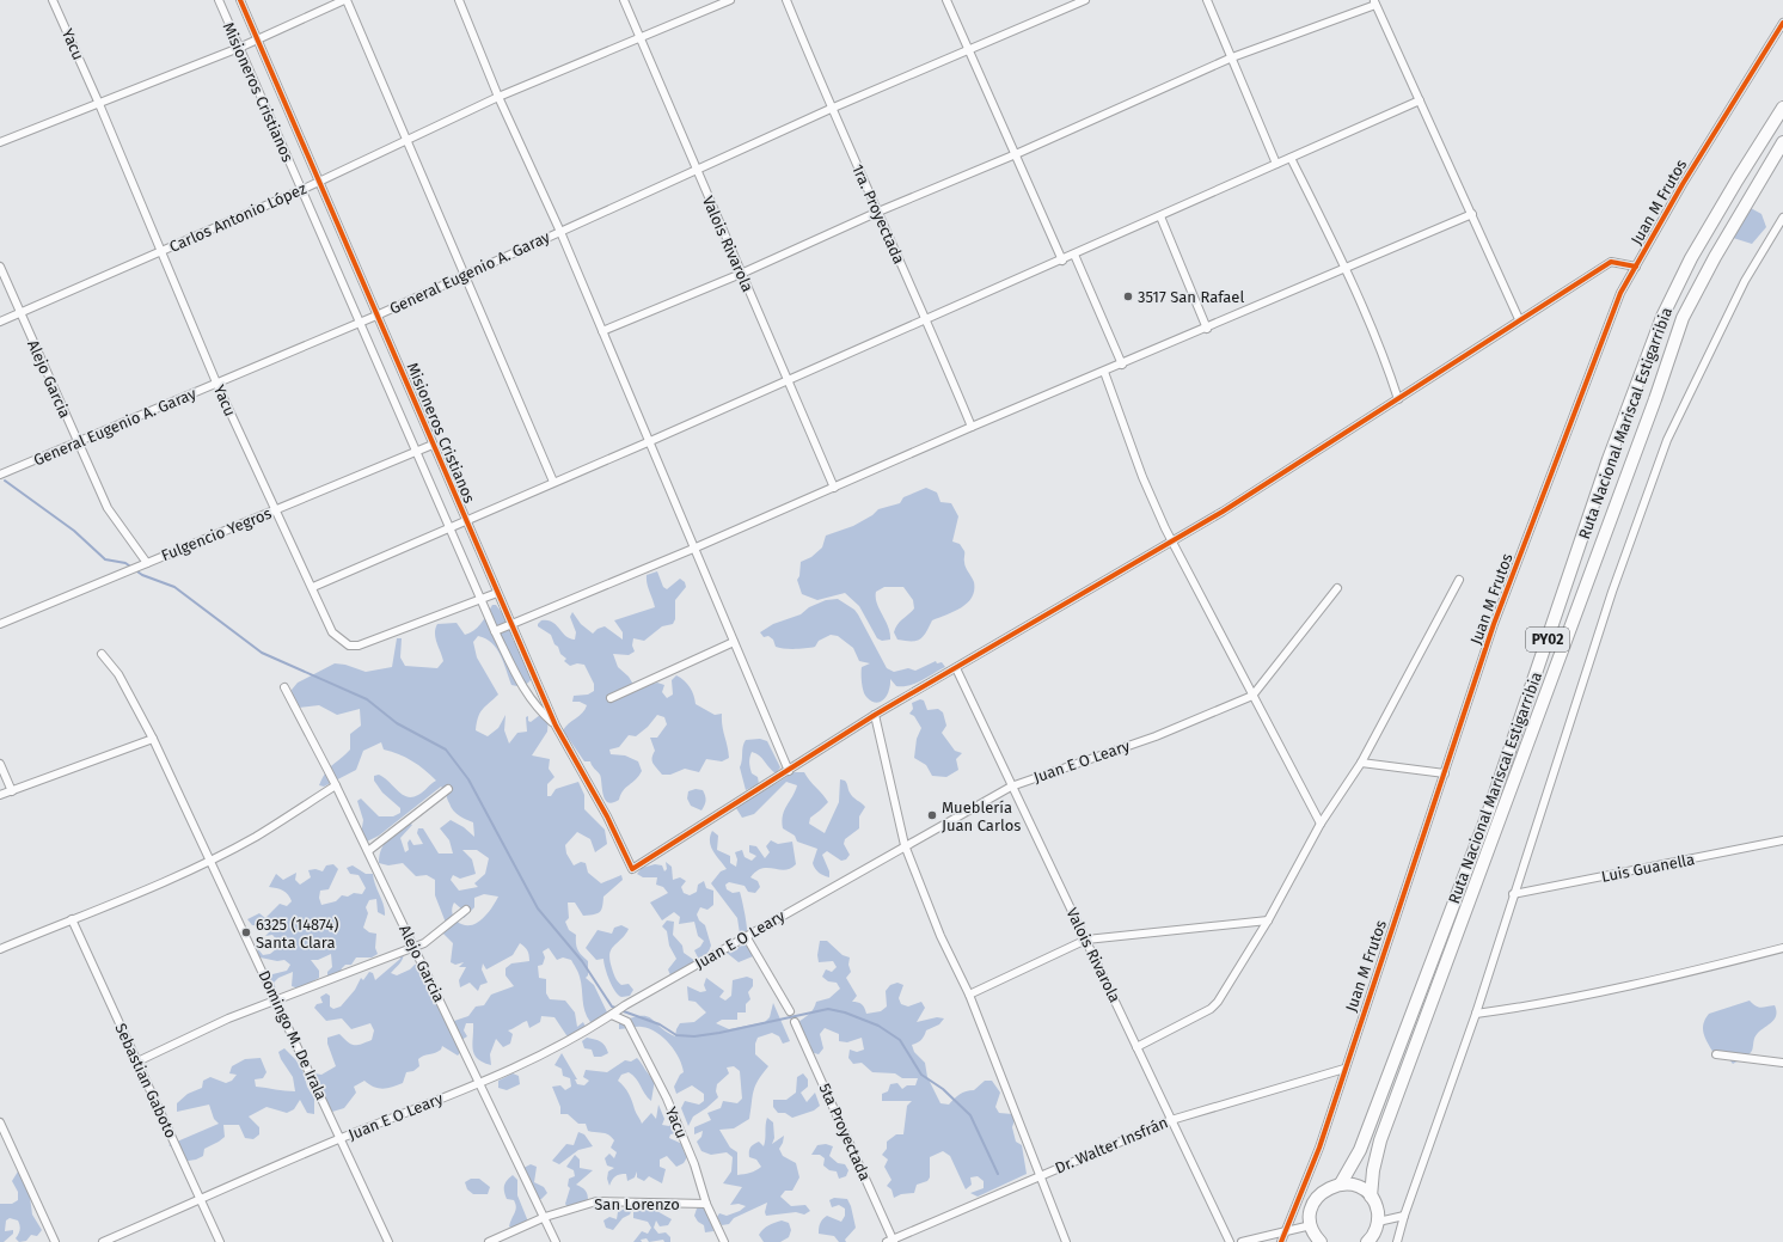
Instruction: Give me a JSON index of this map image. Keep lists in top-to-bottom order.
{
  "streets": {
    "highway": ["Ruta Nacional Mariscal Estigarribia", "PY02"],
    "street": [
      "Yacu",
      "Misioneros Cristianos",
      "Juan M Frutos",
      "1ra. Proyectada",
      "Carlos Antonio López",
      "Valois Rivarola",
      "General Eugenio A. Garay",
      "Alejo Garcia",
      "Fulgencio Yegros",
      "Juan E O Leary",
      "Luis Guanella",
      "Domingo M. De Irala",
      "Sebastian Gaboto",
      "5ta Proyectada",
      "Dr. Walter Insfrán",
      "San Lorenzo"
    ]
  },
  "crossings": [
    ["Yacu", "Misioneros Cristianos"],
    ["Yacu", "Carlos Antonio López"],
    ["Yacu", "General Eugenio A. Garay"],
    ["Yacu", "Fulgencio Yegros"],
    ["Yacu", "Juan E O Leary"],
    ["Yacu", "San Lorenzo"],
    ["Misioneros Cristianos", "Carlos Antonio López"],
    ["Misioneros Cristianos", "General Eugenio A. Garay"],
    ["Misioneros Cristianos", "Fulgencio Yegros"],
    ["Juan M Frutos", "Dr. Walter Insfrán"],
    ["1ra. Proyectada", "General Eugenio A. Garay"],
    ["Carlos Antonio López", "Valois Rivarola"],
    ["Carlos Antonio López", "Alejo Garcia"],
    ["Valois Rivarola", "General Eugenio A. Garay"],
    ["Valois Rivarola", "Juan E O Leary"],
    ["Valois Rivarola", "Dr. Walter Insfrán"],
    ["General Eugenio A. Garay", "Alejo Garcia"],
    ["Alejo Garcia", "Fulgencio Yegros"],
    ["Alejo Garcia", "Juan E O Leary"],
    ["Alejo Garcia", "San Lorenzo"],
    ["Ruta Nacional Mariscal Estigarribia", "PY02"],
    ["Juan E O Leary", "Domingo M. De Irala"],
    ["Juan E O Leary", "Sebastian Gaboto"],
    ["5ta Proyectada", "Dr. Walter Insfrán"]
  ],
  "places": ["3517 San Rafael", "Mueblería Juan Carlos", "6325 (14874) Santa Clara"]
}
